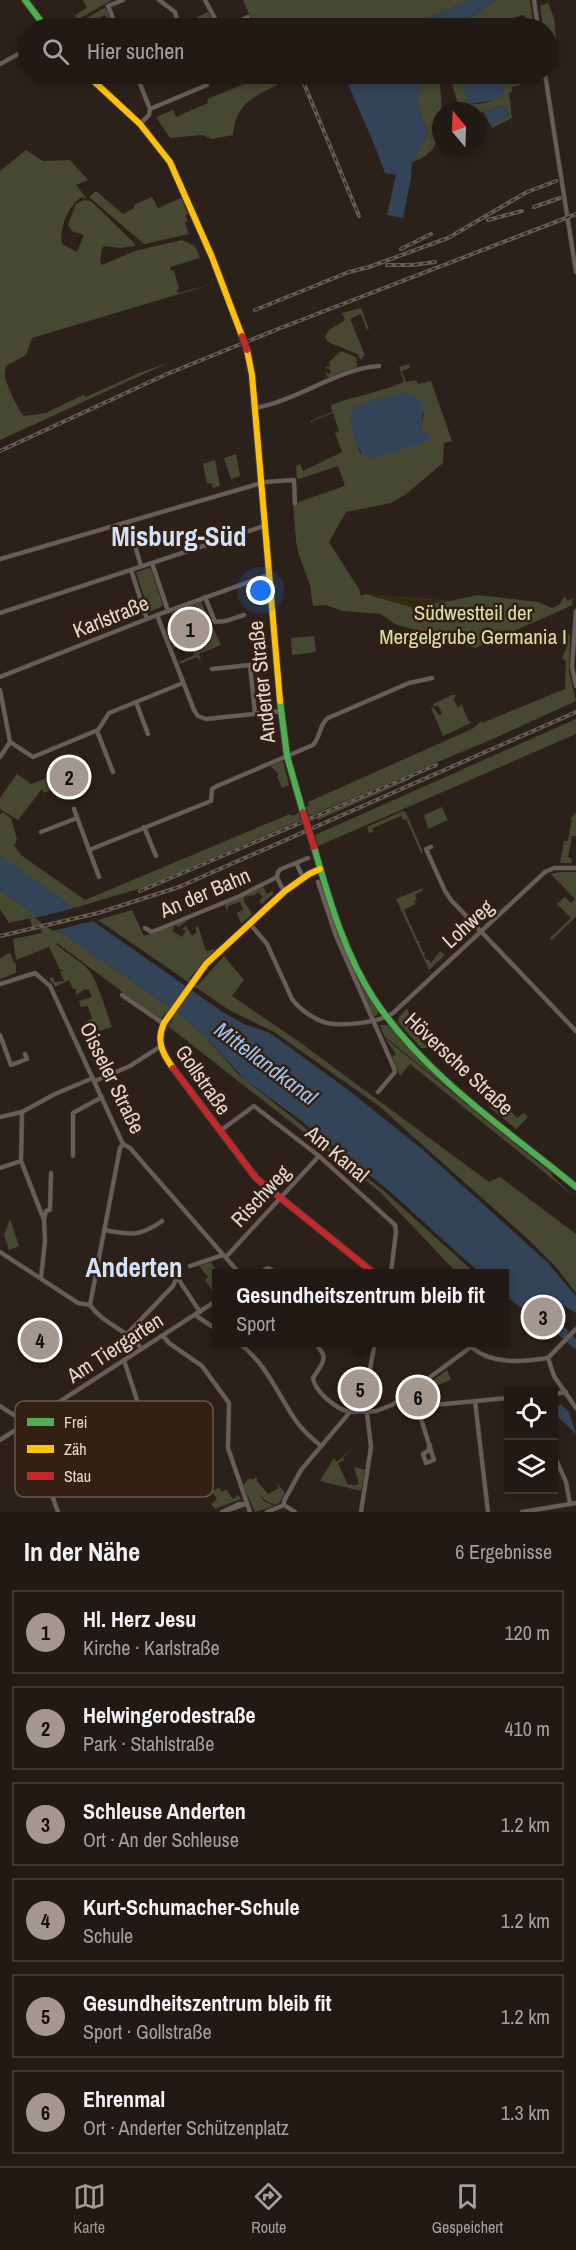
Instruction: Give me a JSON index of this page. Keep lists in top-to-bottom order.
{
  "streets": {
    "main road": ["Anderter Straße", "Höversche Straße", "Gollstraße"],
    "street": [
      "Karlstraße",
      "An der Bahn",
      "Lohweg",
      "Oisseler Straße",
      "Am Kanal",
      "Rischweg",
      "Am Tiergarten"
    ]
  },
  "crossings": [
    ["Karlstraße", "Anderter Straße"],
    ["Anderter Straße", "Höversche Straße"],
    ["Anderter Straße", "Gollstraße"],
    ["An der Bahn", "Gollstraße"],
    ["Lohweg", "Höversche Straße"],
    ["Höversche Straße", "Gollstraße"],
    ["Oisseler Straße", "Rischweg"],
    ["Gollstraße", "Am Kanal"],
    ["Gollstraße", "Rischweg"],
    ["Am Kanal", "Rischweg"]
  ],
  "districts": ["Misburg-Süd", "Anderten"],
  "water": ["Mittellandkanal"],
  "parks": ["Südwestteil der Mergelgrube Germania I"],
  "legend": ["Frei", "Zäh", "Stau"],
  "north": "top",
  "page": {
    "search": "Hier suchen",
    "pins": [
      "1",
      "2",
      "3",
      "4",
      "5",
      "6"
    ],
    "popup": ["Gesundheitszentrum bleib fit", "Sport"],
    "heading": ["In der Nähe", "6 Ergebnisse"],
    "list": [
      {
        "mark": "1",
        "name": "Hl. Herz Jesu",
        "note": "Kirche · Karlstraße",
        "value": "120 m"
      },
      {
        "mark": "2",
        "name": "Helwingerodestraße",
        "note": "Park · Stahlstraße",
        "value": "410 m"
      },
      {
        "mark": "3",
        "name": "Schleuse Anderten",
        "note": "Ort · An der Schleuse",
        "value": "1.2 km"
      },
      {
        "mark": "4",
        "name": "Kurt-Schumacher-Schule",
        "note": "Schule",
        "value": "1.2 km"
      },
      {
        "mark": "5",
        "name": "Gesundheitszentrum bleib fit",
        "note": "Sport · Gollstraße",
        "value": "1.2 km"
      },
      {
        "mark": "6",
        "name": "Ehrenmal",
        "note": "Ort · Anderter Schützenplatz",
        "value": "1.3 km"
      }
    ],
    "nav": ["Karte", "Route", "Gespeichert"]
  }
}
